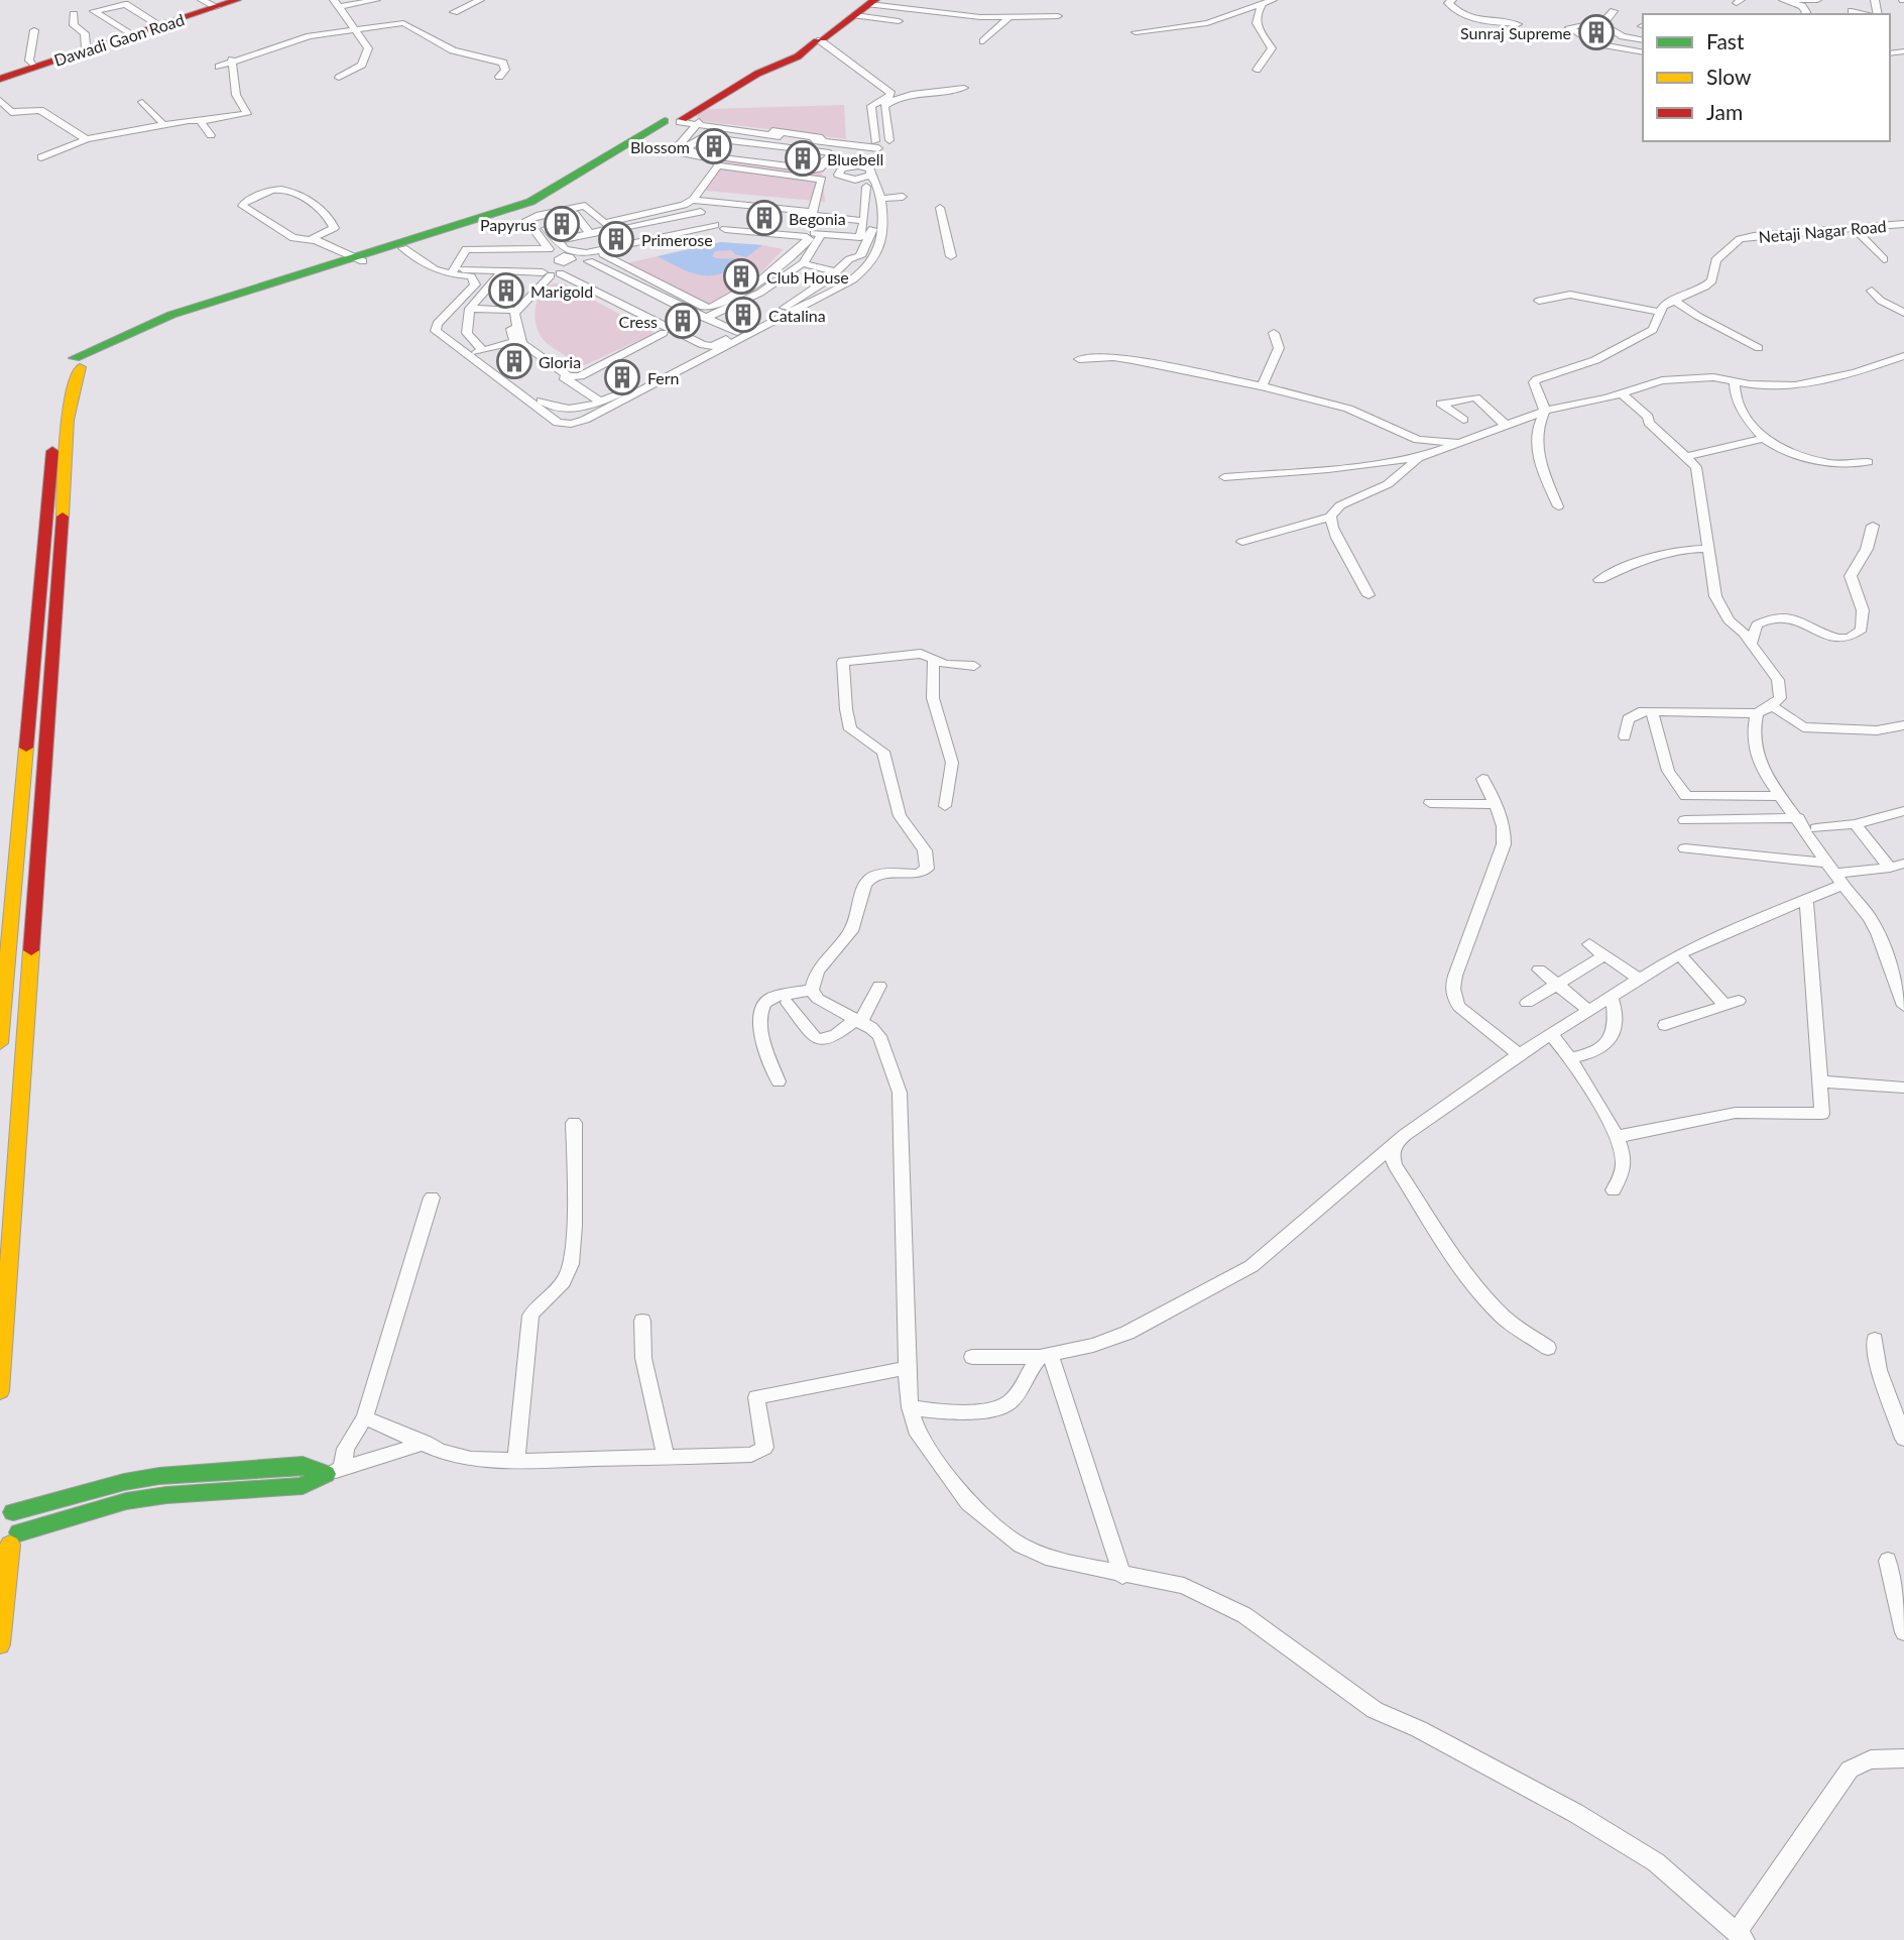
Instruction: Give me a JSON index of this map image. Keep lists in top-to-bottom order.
{
  "streets": {
    "street": ["Dawadi Gaon Road", "Netaji Nagar Road"]
  },
  "places": {
    "building": [
      "Sunraj Supreme",
      "Blossom",
      "Bluebell",
      "Begonia",
      "Papyrus",
      "Primerose",
      "Club House",
      "Marigold",
      "Catalina",
      "Cress",
      "Gloria",
      "Fern"
    ]
  },
  "legend": ["Fast", "Slow", "Jam"]
}
